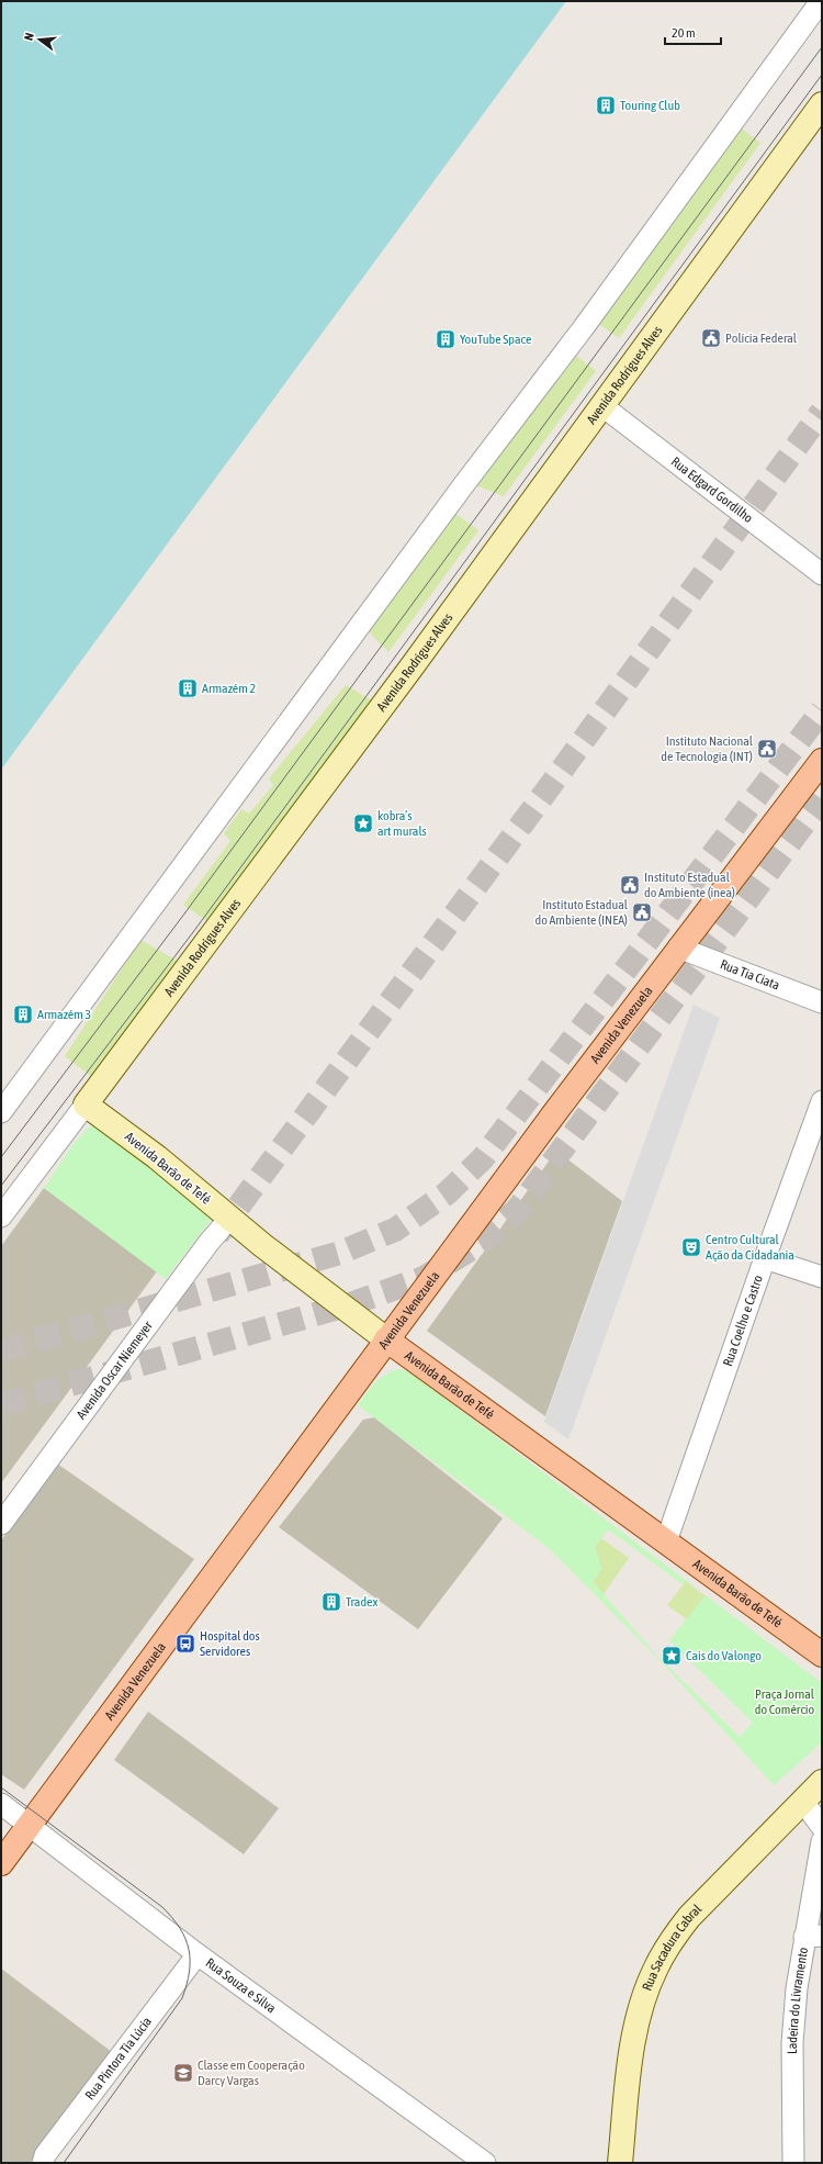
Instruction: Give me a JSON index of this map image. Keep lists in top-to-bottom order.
{
  "streets": {
    "main road": ["Avenida Venezuela", "Avenida Barão de Tefé"],
    "street": [
      "Avenida Rodrigues Alves",
      "Rua Edgard Gordilho",
      "Rua Tia Ciata",
      "Rua Coelho e Castro",
      "Avenida Oscar Niemeyer",
      "Rua Sacadura Cabral",
      "Rua Souza e Silva",
      "Ladeira do Livramento",
      "Rua Pintora Tia Lúcia"
    ]
  },
  "crossings": [
    ["Avenida Rodrigues Alves", "Rua Edgard Gordilho"],
    ["Avenida Rodrigues Alves", "Avenida Barão de Tefé"],
    ["Rua Tia Ciata", "Avenida Venezuela"],
    ["Avenida Venezuela", "Avenida Barão de Tefé"],
    ["Avenida Venezuela", "Rua Souza e Silva"],
    ["Avenida Barão de Tefé", "Rua Coelho e Castro"],
    ["Avenida Barão de Tefé", "Avenida Oscar Niemeyer"],
    ["Rua Souza e Silva", "Rua Pintora Tia Lúcia"]
  ],
  "parks": ["Praça Jornal do Comércio"],
  "places": {
    "building": [
      "Touring Club",
      "YouTube Space",
      "Armazém 2",
      "Armazém 3",
      "Tradex"
    ],
    "public building": [
      "Polícia Federal",
      "Instituto Nacional de Tecnologia (INT)",
      "Instituto Estadual do Ambiente (inea)",
      "Instituto Estadual do Ambiente (INEA)"
    ],
    "place": ["kobra’s art murals", "Cais do Valongo"],
    "theatre": ["Centro Cultural Ação da Cidadania"],
    "bus stop": ["Hospital dos Servidores"],
    "school or university": ["Classe em Cooperação Darcy Vargas"]
  },
  "scale_bar": "20 m",
  "north": "left"
}
